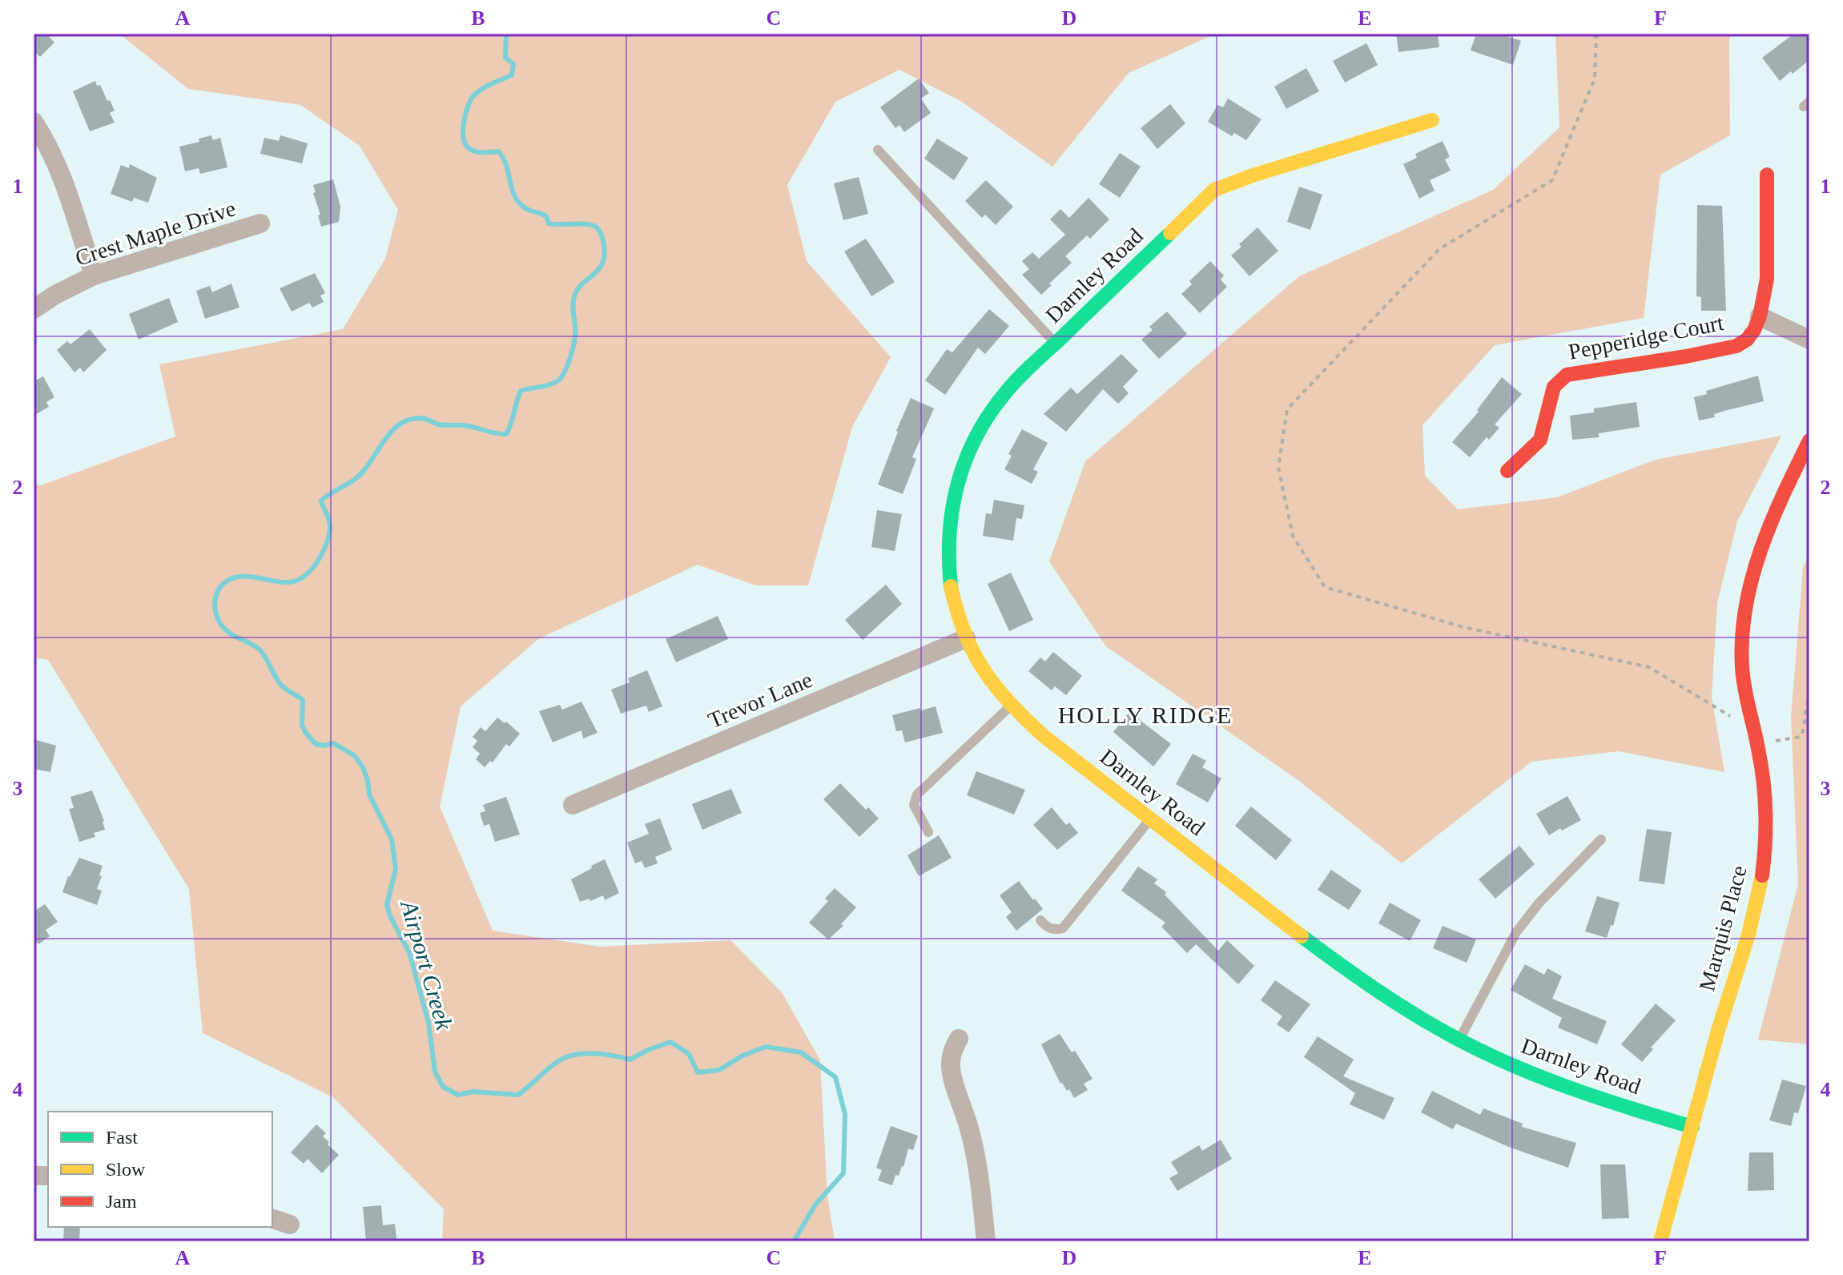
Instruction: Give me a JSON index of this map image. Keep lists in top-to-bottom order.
{
  "streets": {
    "street": [
      "Crest Maple Drive",
      "Darnley Road",
      "Pepperidge Court",
      "Trevor Lane",
      "Marquis Place"
    ]
  },
  "crossings": [
    ["Darnley Road", "Trevor Lane"],
    ["Darnley Road", "Marquis Place"]
  ],
  "districts": ["HOLLY RIDGE"],
  "water": ["Airport Creek"],
  "legend": ["Fast", "Slow", "Jam"],
  "grid": {
    "columns": [
      "A",
      "B",
      "C",
      "D",
      "E",
      "F"
    ],
    "rows": [
      "1",
      "2",
      "3",
      "4"
    ]
  }
}
